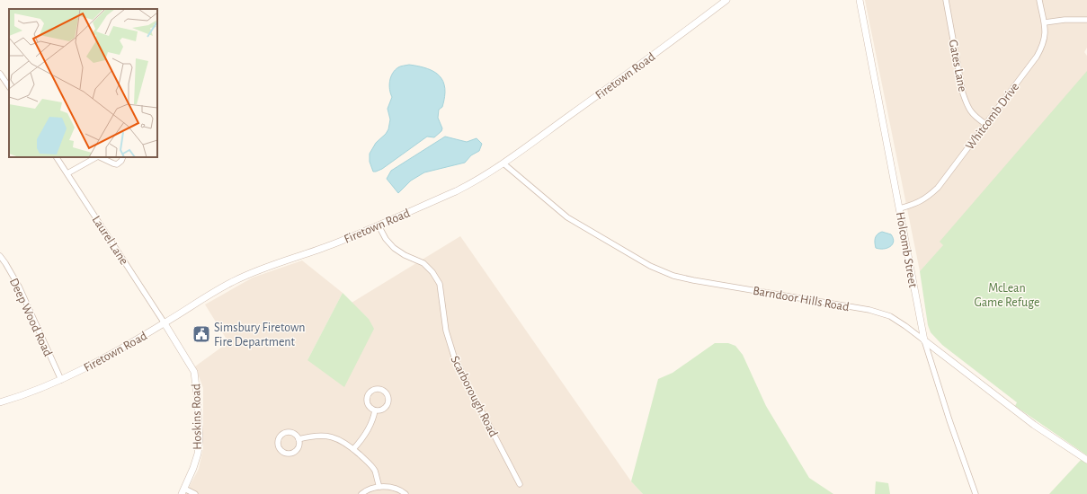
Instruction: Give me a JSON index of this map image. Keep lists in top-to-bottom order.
{
  "streets": {
    "street": [
      "Gates Lane",
      "Firetown Road",
      "Whitcomb Drive",
      "Laurel Lane",
      "Holcomb Street",
      "Barndoor Hills Road",
      "Deep Wood Road",
      "Scarborough Road",
      "Hoskins Road"
    ]
  },
  "crossings": [
    ["Gates Lane", "Whitcomb Drive"],
    ["Firetown Road", "Laurel Lane"],
    ["Firetown Road", "Barndoor Hills Road"],
    ["Firetown Road", "Deep Wood Road"],
    ["Firetown Road", "Scarborough Road"],
    ["Firetown Road", "Hoskins Road"],
    ["Whitcomb Drive", "Holcomb Street"],
    ["Laurel Lane", "Hoskins Road"],
    ["Holcomb Street", "Barndoor Hills Road"]
  ],
  "parks": ["McLean Game Refuge"],
  "places": {
    "public building": ["Simsbury Firetown Fire Department"]
  }
}
